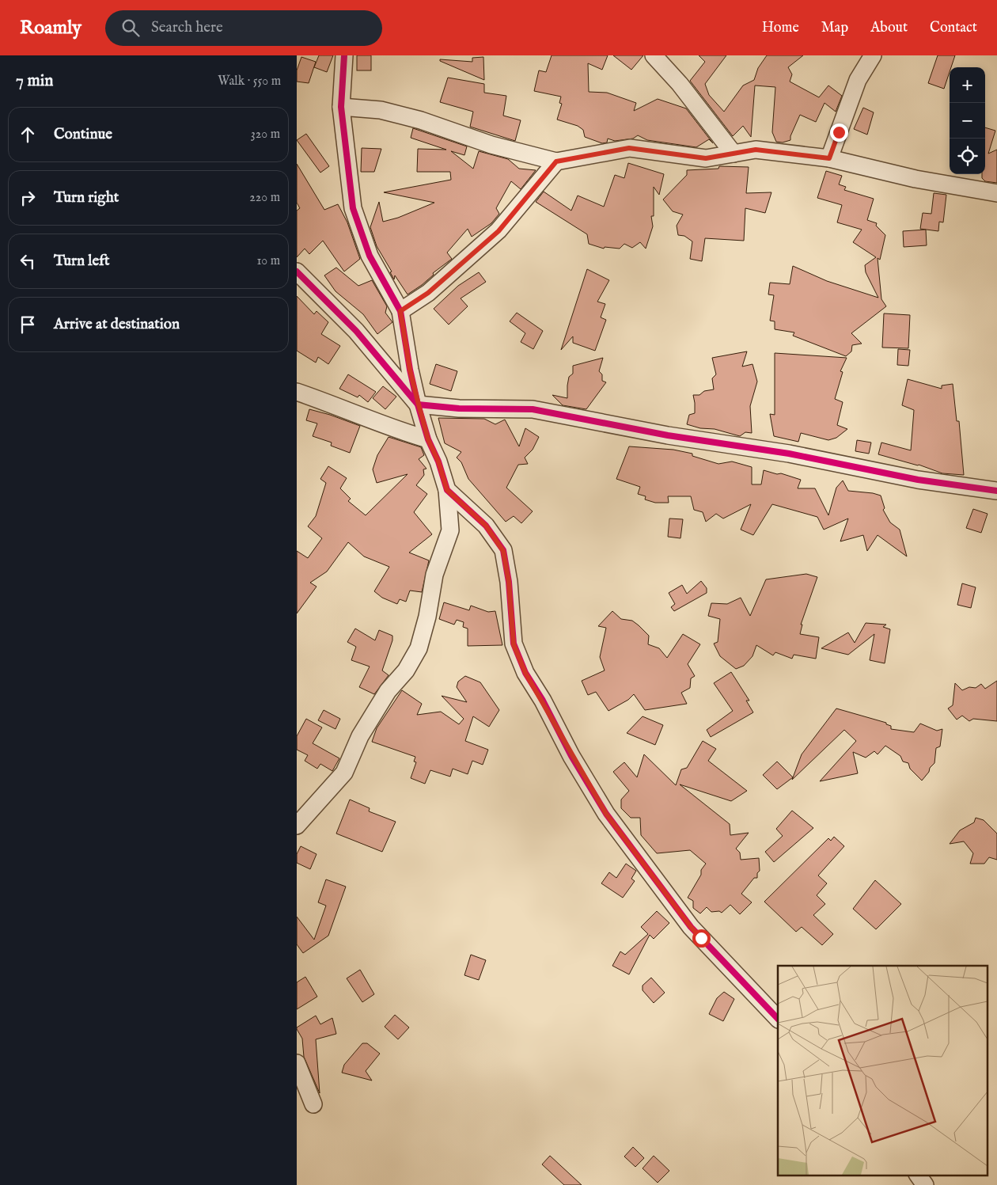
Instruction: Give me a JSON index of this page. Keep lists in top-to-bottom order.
{
  "page": {
    "header": "Roamly",
    "search": "Search here",
    "nav": [
      "Home",
      "Map",
      "About",
      "Contact"
    ],
    "heading": ["7 min", "Walk · 550 m"],
    "map_buttons": ["+", "−"],
    "list": [
      ["Continue", "320 m"],
      ["Turn right", "220 m"],
      ["Turn left", "10 m"],
      "Arrive at destination"
    ]
  }
}
